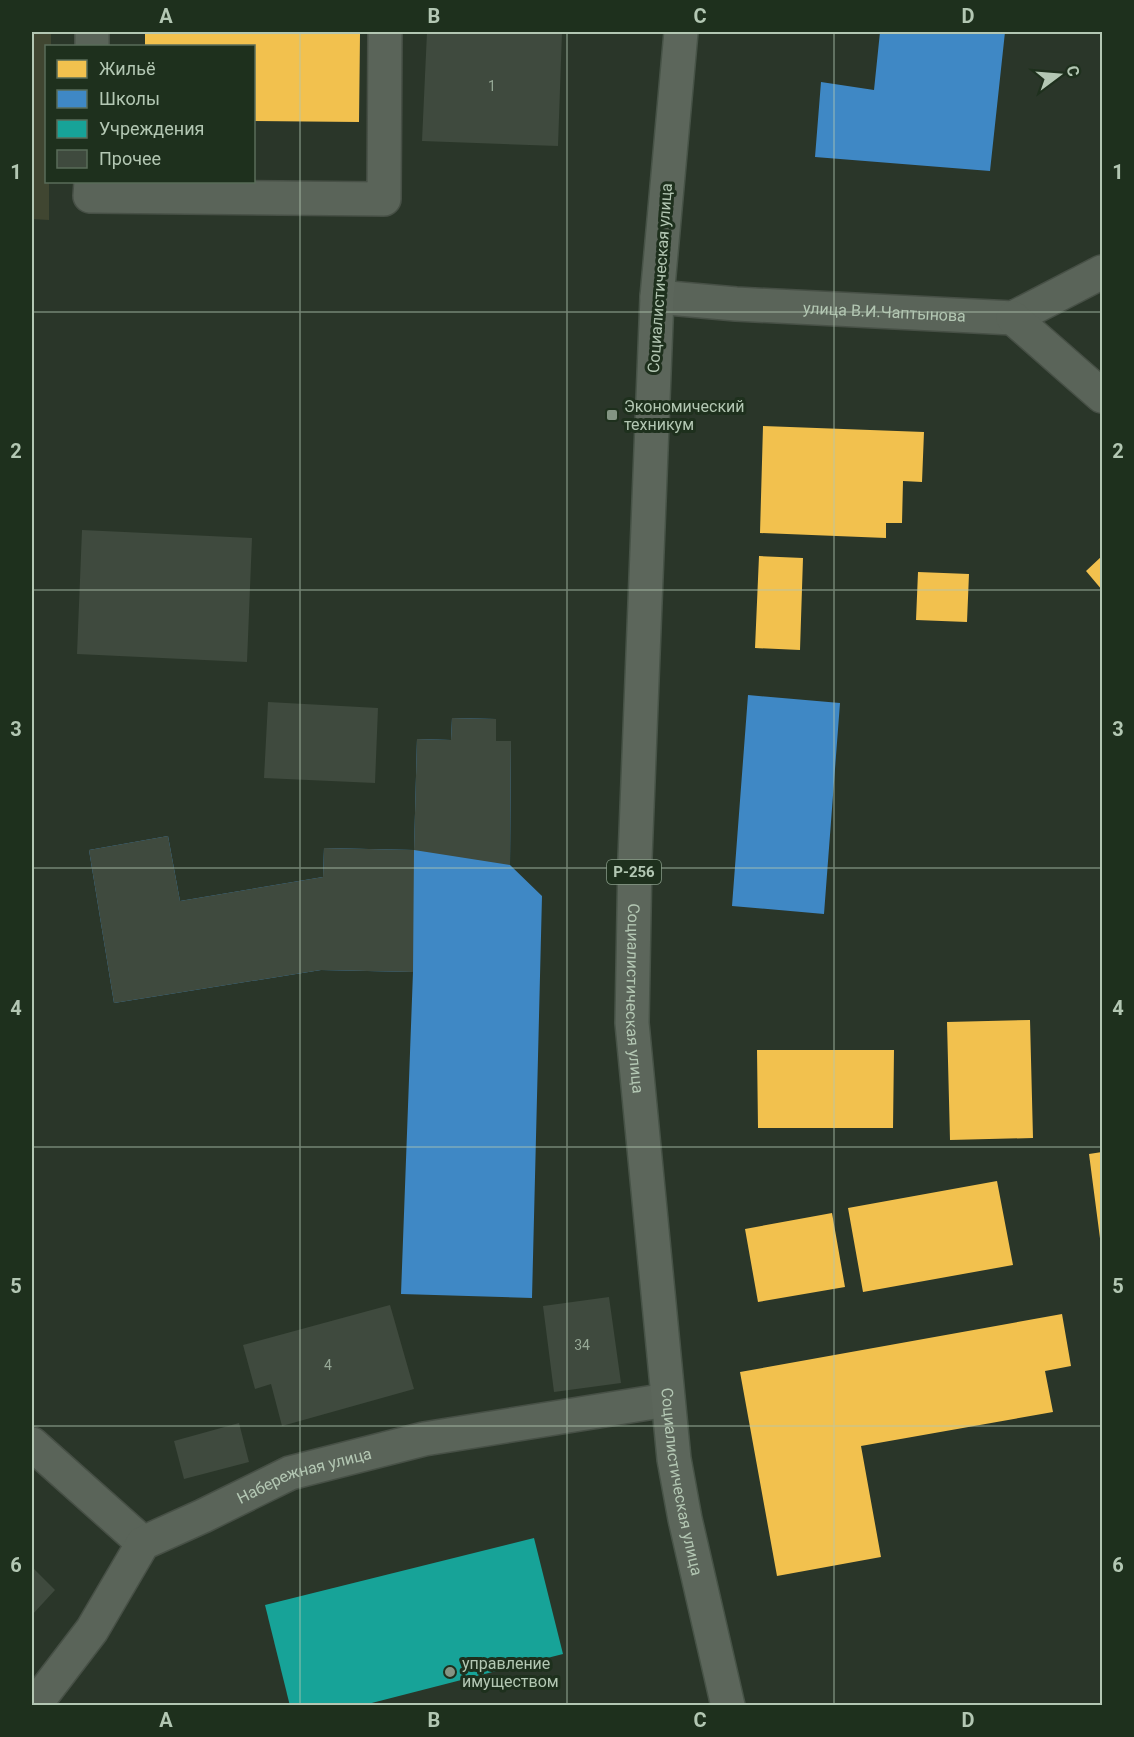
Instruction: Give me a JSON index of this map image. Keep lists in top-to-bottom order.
{
  "streets": {
    "main road": ["Социалистическая улица", "Р-256"],
    "street": ["улица В.И.Чаптынова", "Набережная улица"]
  },
  "crossings": [
    ["Социалистическая улица", "улица В.И.Чаптынова"],
    ["Социалистическая улица", "Набережная улица"]
  ],
  "places": {
    "transit": ["Экономический техникум"],
    "other": ["управление имуществом"]
  },
  "house_numbers": ["1", "34", "4"],
  "legend": [
    "Жильё",
    "Школы",
    "Учреждения",
    "Прочее"
  ],
  "north": "right",
  "grid": {
    "columns": [
      "A",
      "B",
      "C",
      "D"
    ],
    "rows": [
      "1",
      "2",
      "3",
      "4",
      "5",
      "6"
    ]
  }
}
